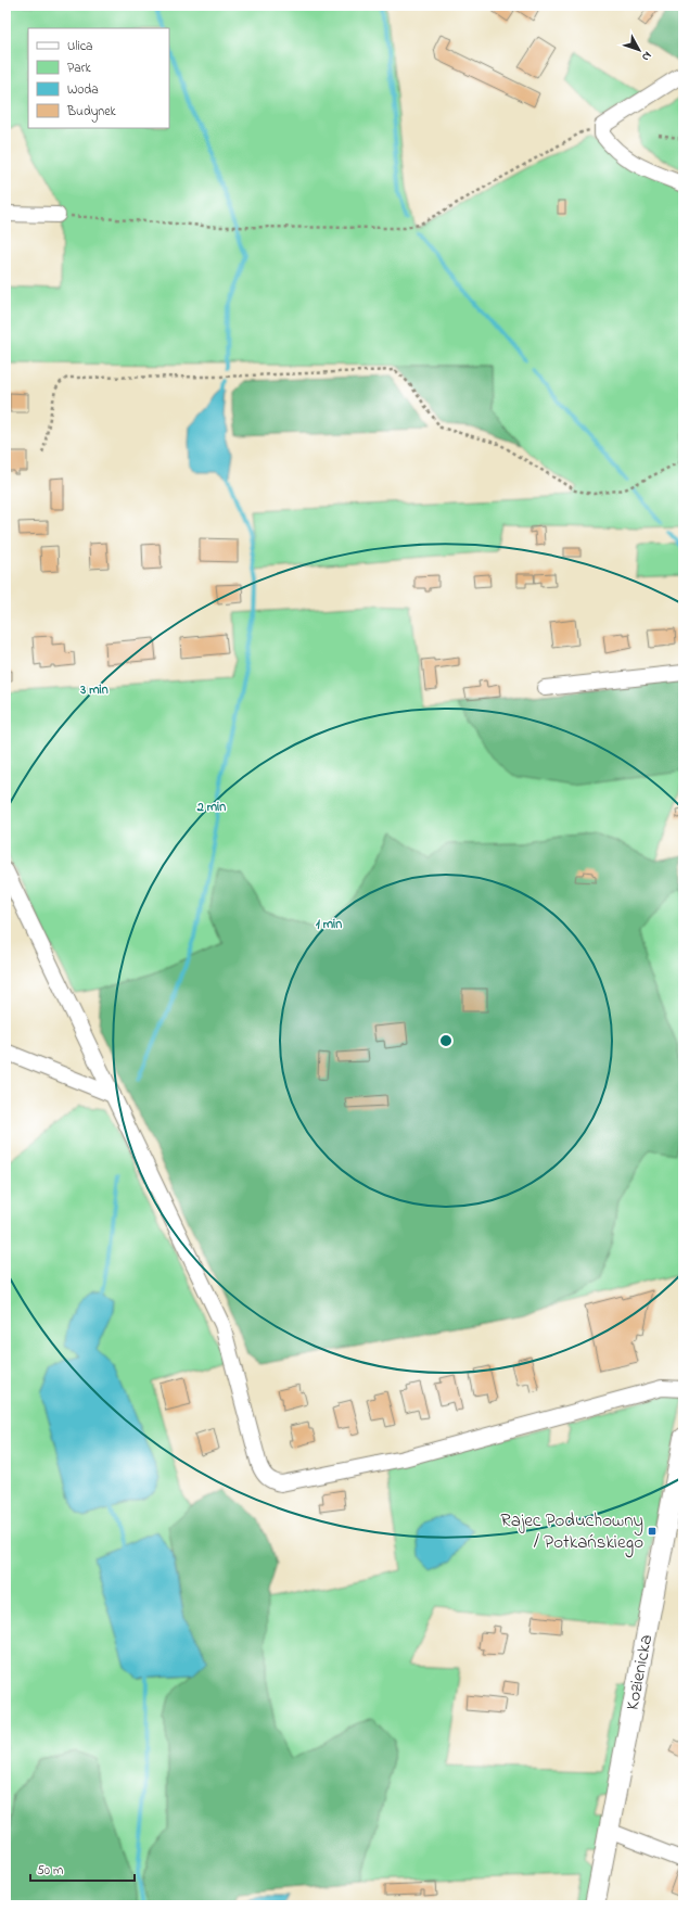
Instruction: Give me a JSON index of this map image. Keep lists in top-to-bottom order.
{
  "streets": {
    "main road": ["Kozienicka"]
  },
  "places": {
    "transit": ["Rajec Poduchowny / Potkańskiego"]
  },
  "legend": [
    "Ulica",
    "Park",
    "Woda",
    "Budynek"
  ],
  "scale_bar": "50 m",
  "north": "bottom right",
  "rings": ["3 min", "2 min", "1 min"]
}
